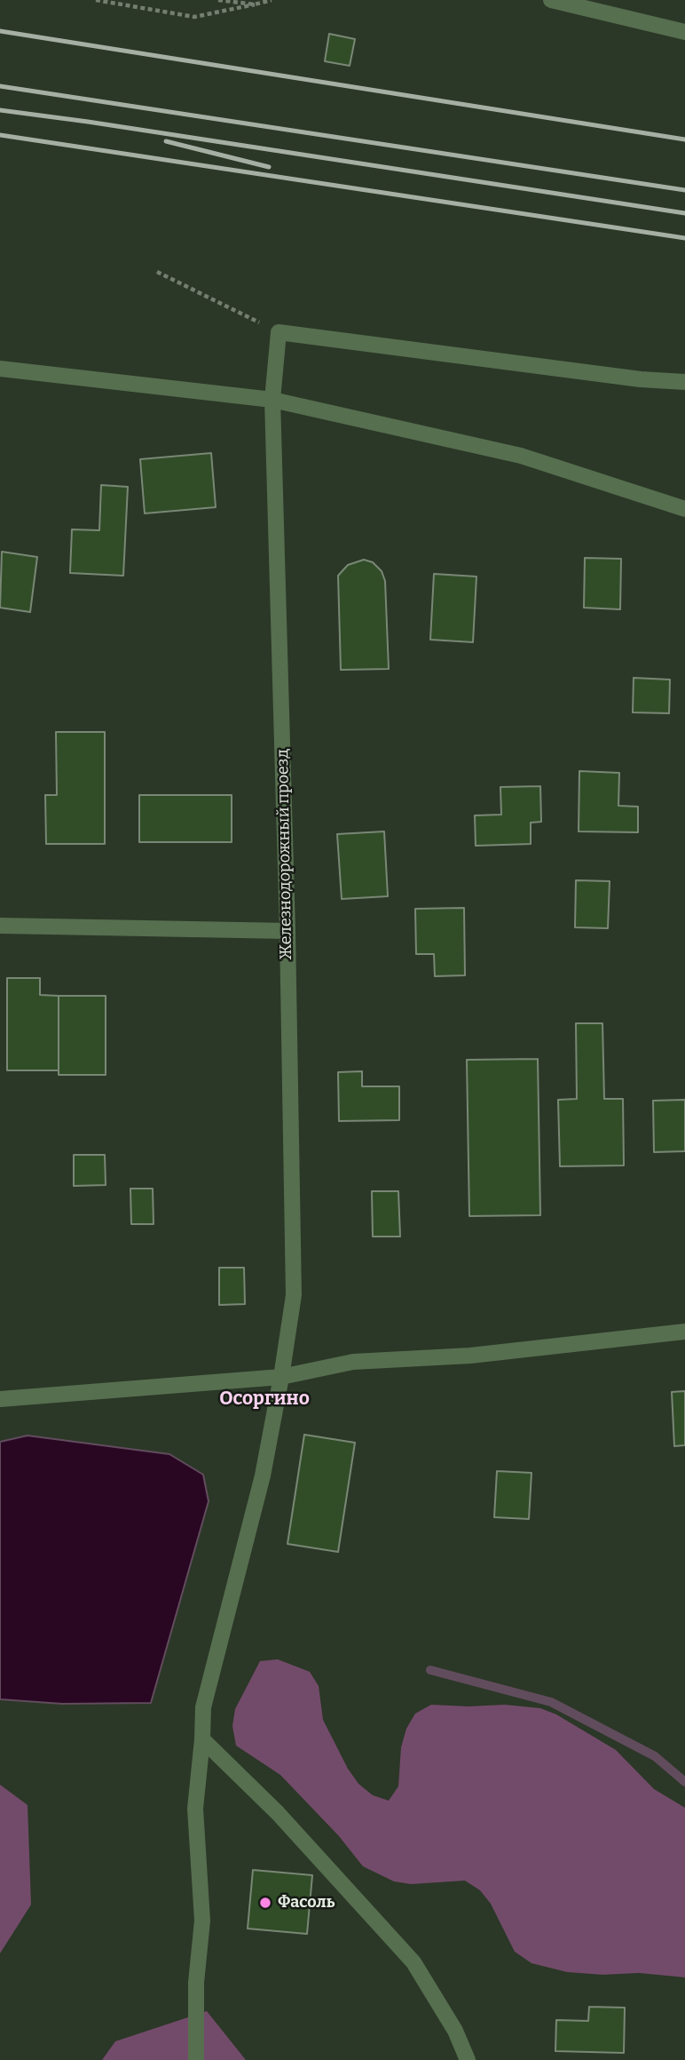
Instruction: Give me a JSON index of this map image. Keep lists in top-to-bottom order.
{
  "streets": {
    "street": ["Железнодорожный проезд"]
  },
  "districts": ["Осоргино"],
  "places": ["Фасоль"]
}
